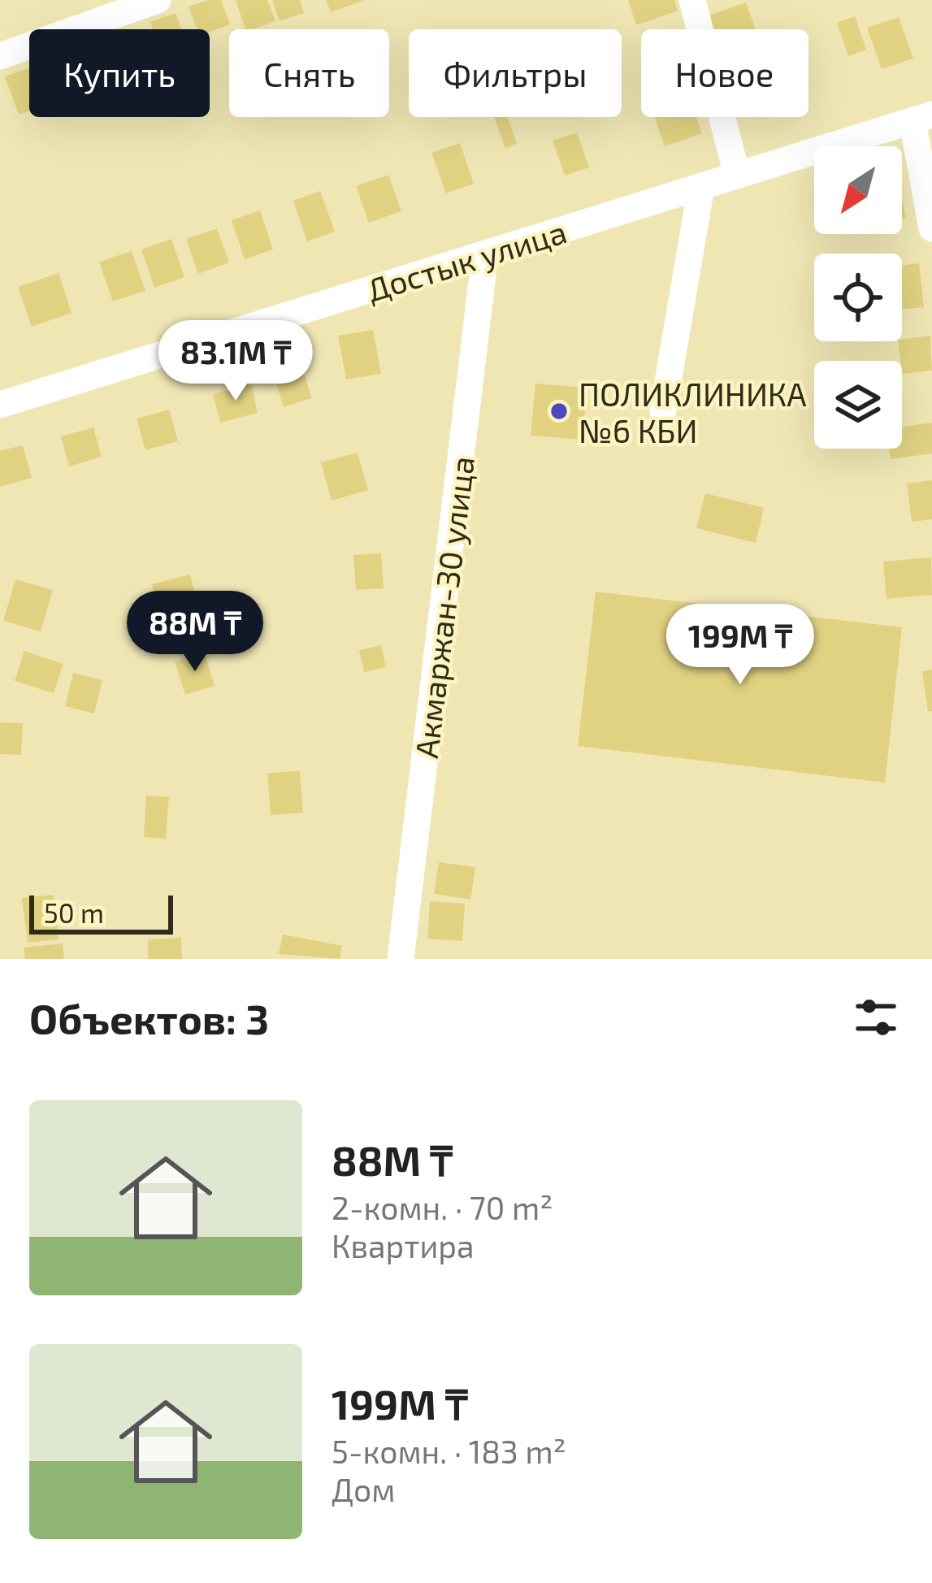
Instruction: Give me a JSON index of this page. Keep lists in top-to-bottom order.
{
  "streets": {
    "street": ["Достык улица", "Акмаржан-30 улица"]
  },
  "crossings": [
    ["Достык улица", "Акмаржан-30 улица"]
  ],
  "places": ["ПОЛИКЛИНИКА №6 КБИ"],
  "scale_bar": "50 m",
  "north": "bottom left",
  "page": {
    "chip": [
      "Купить",
      "Снять",
      "Фильтры",
      "Новое"
    ],
    "price": ["83.1M ₸", "88M ₸", "199M ₸"],
    "scale": "50 m",
    "heading": "Объектов: 3",
    "list": [
      {
        "name": "88M ₸",
        "note": "2-комн. · 70 m² · Квартира"
      },
      {
        "name": "199M ₸",
        "note": "5-комн. · 183 m² · Дом"
      }
    ]
  }
}
